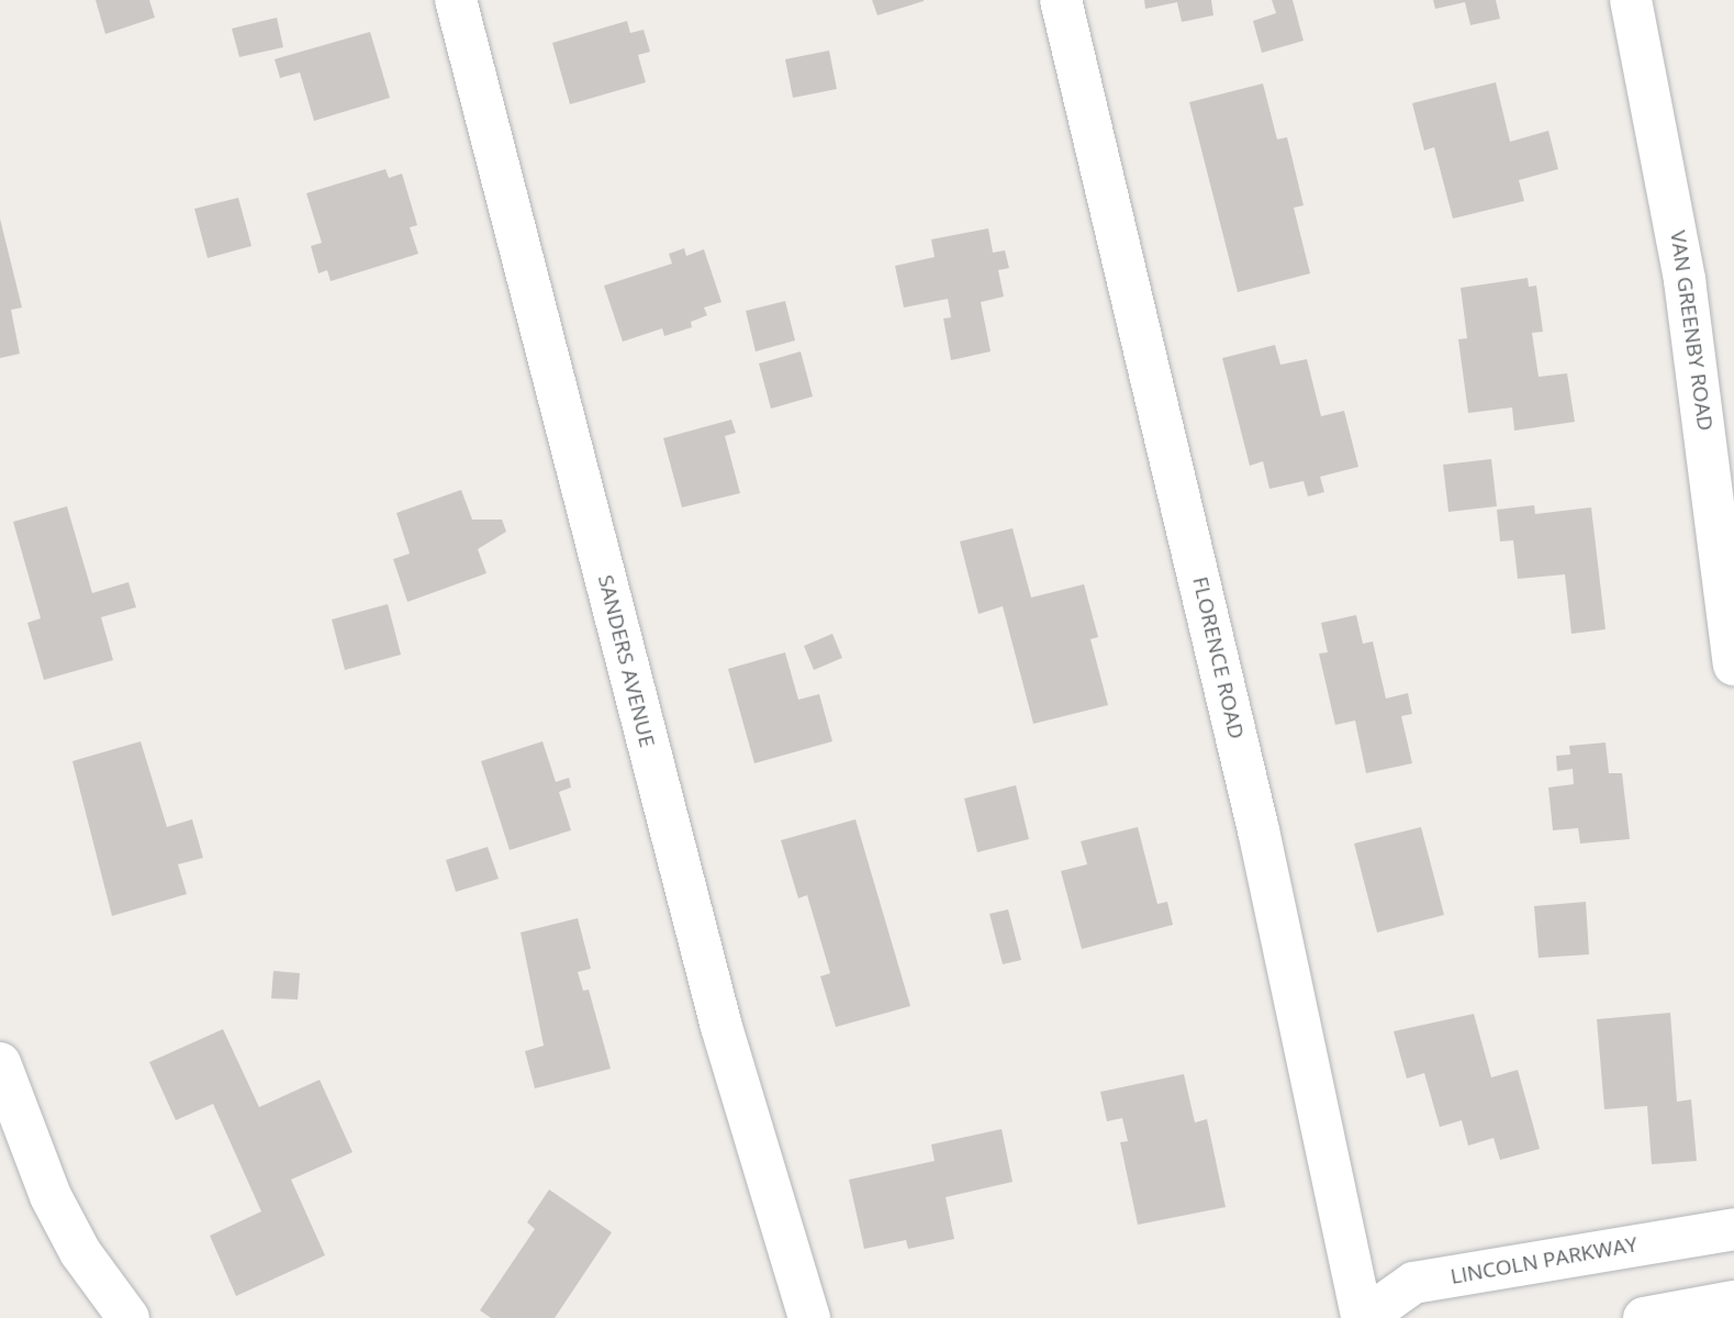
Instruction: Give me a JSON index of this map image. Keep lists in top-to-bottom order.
{
  "streets": {
    "street": [
      "VAN GREENBY ROAD",
      "FLORENCE ROAD",
      "SANDERS AVENUE",
      "LINCOLN PARKWAY"
    ]
  },
  "crossings": [
    ["FLORENCE ROAD", "LINCOLN PARKWAY"]
  ]
}
